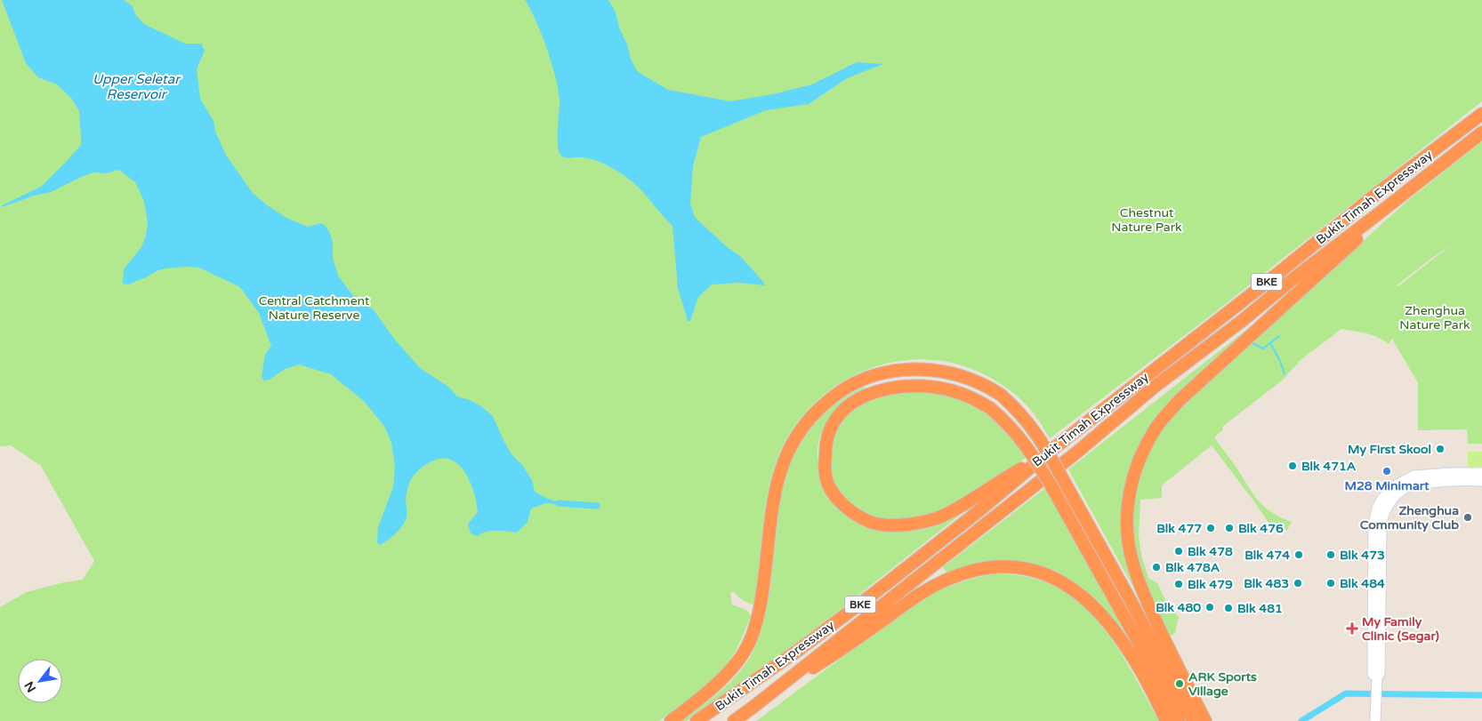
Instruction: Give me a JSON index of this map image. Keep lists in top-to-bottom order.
{
  "streets": {
    "highway": ["Bukit Timah Expressway", "BKE"]
  },
  "water": ["Upper Seletar Reservoir"],
  "parks": ["Chestnut Nature Park", "Central Catchment Nature Reserve", "Zhenghua Nature Park"],
  "places": {
    "other": [
      "My First Skool",
      "Blk 471A",
      "M28 Minimart",
      "Zhenghua Community Club",
      "Blk 477",
      "Blk 476",
      "Blk 478",
      "Blk 474",
      "Blk 473",
      "Blk 478A",
      "Blk 483",
      "Blk 484",
      "Blk 479",
      "Blk 480",
      "Blk 481",
      "ARK Sports Village"
    ],
    "health": ["My Family Clinic (Segar)"]
  },
  "north": "bottom left"
}
